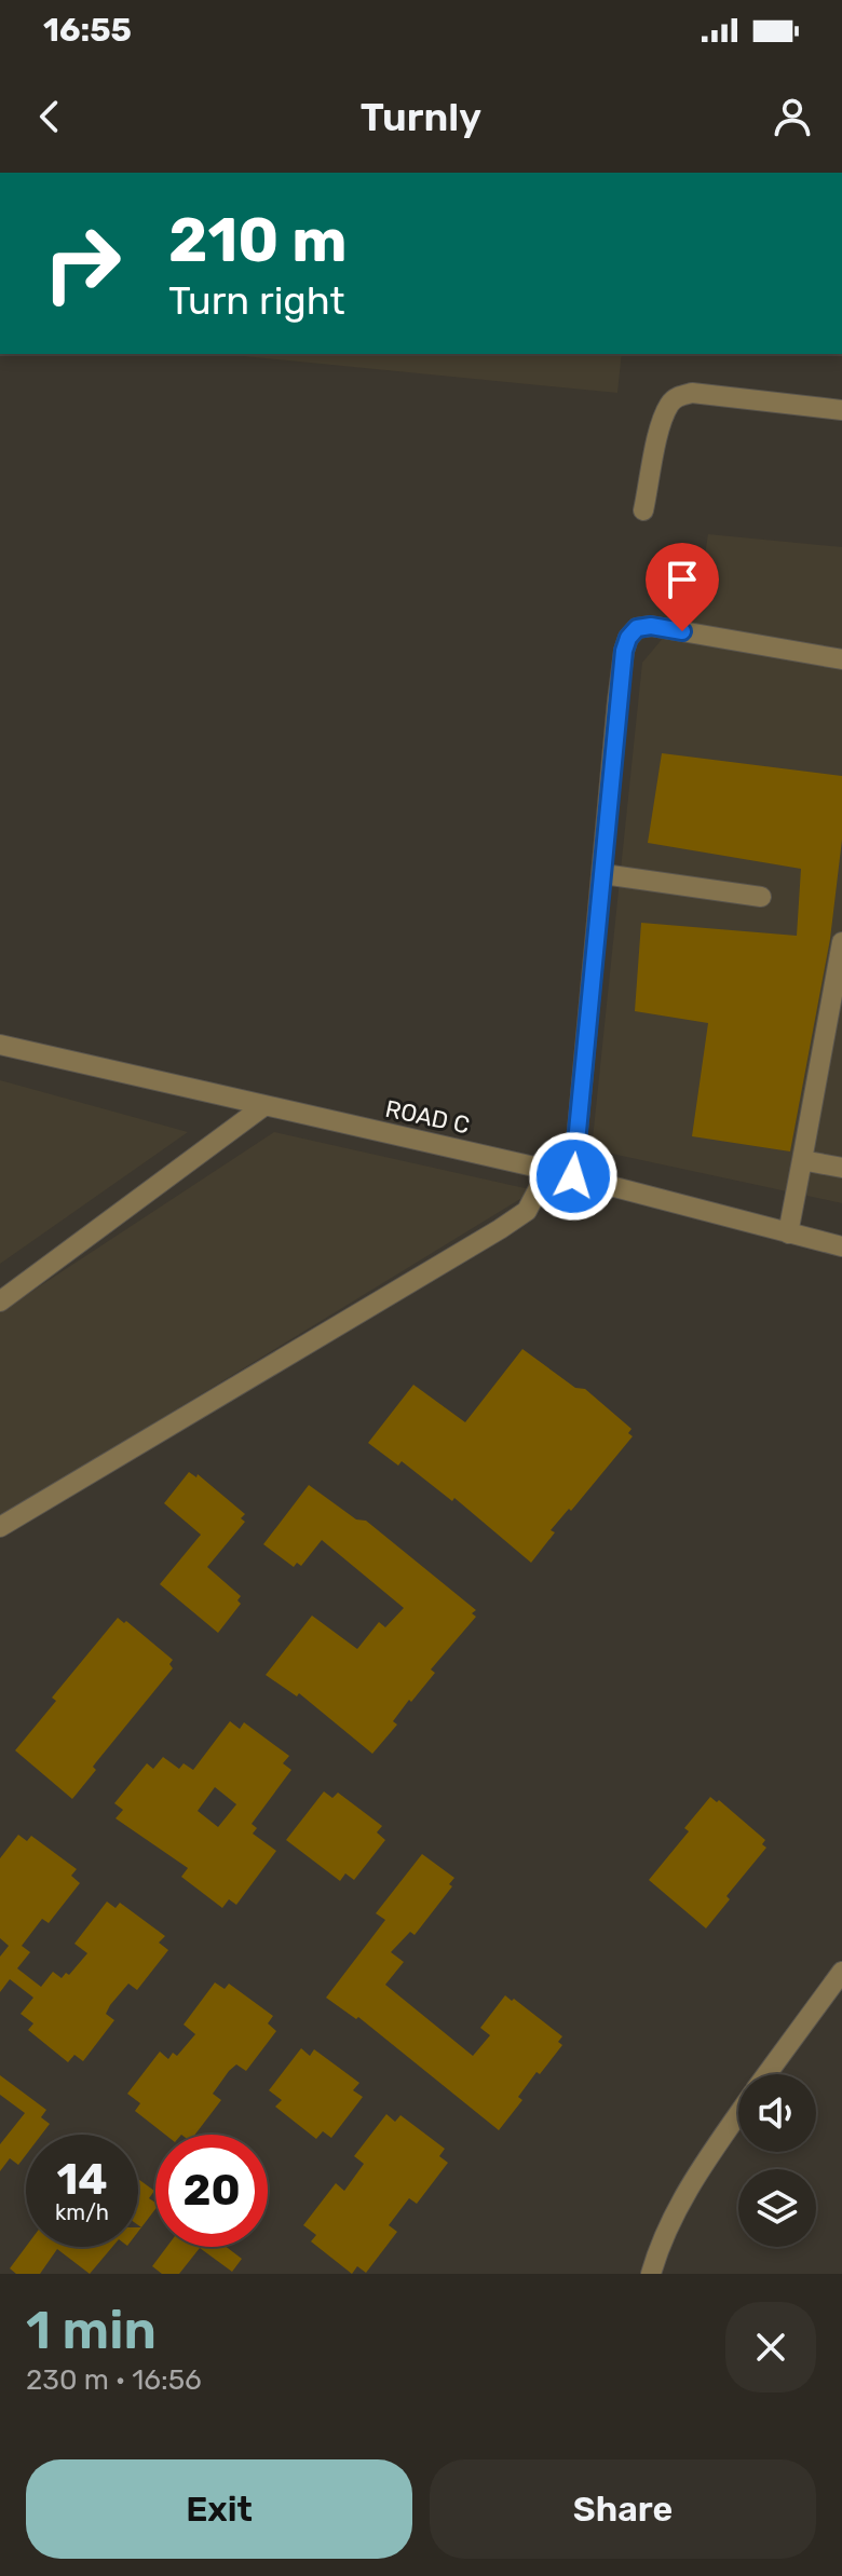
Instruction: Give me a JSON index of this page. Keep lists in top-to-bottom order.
{
  "streets": {
    "street": ["ROAD C"]
  },
  "page": {
    "status": "16:55",
    "header": "Turnly",
    "turn": ["210 m", "Turn right"],
    "speed": "14 km/h",
    "limit": "20",
    "heading": ["1 min", "230 m · 16:56"],
    "buttons": ["Exit", "Share"]
  }
}
